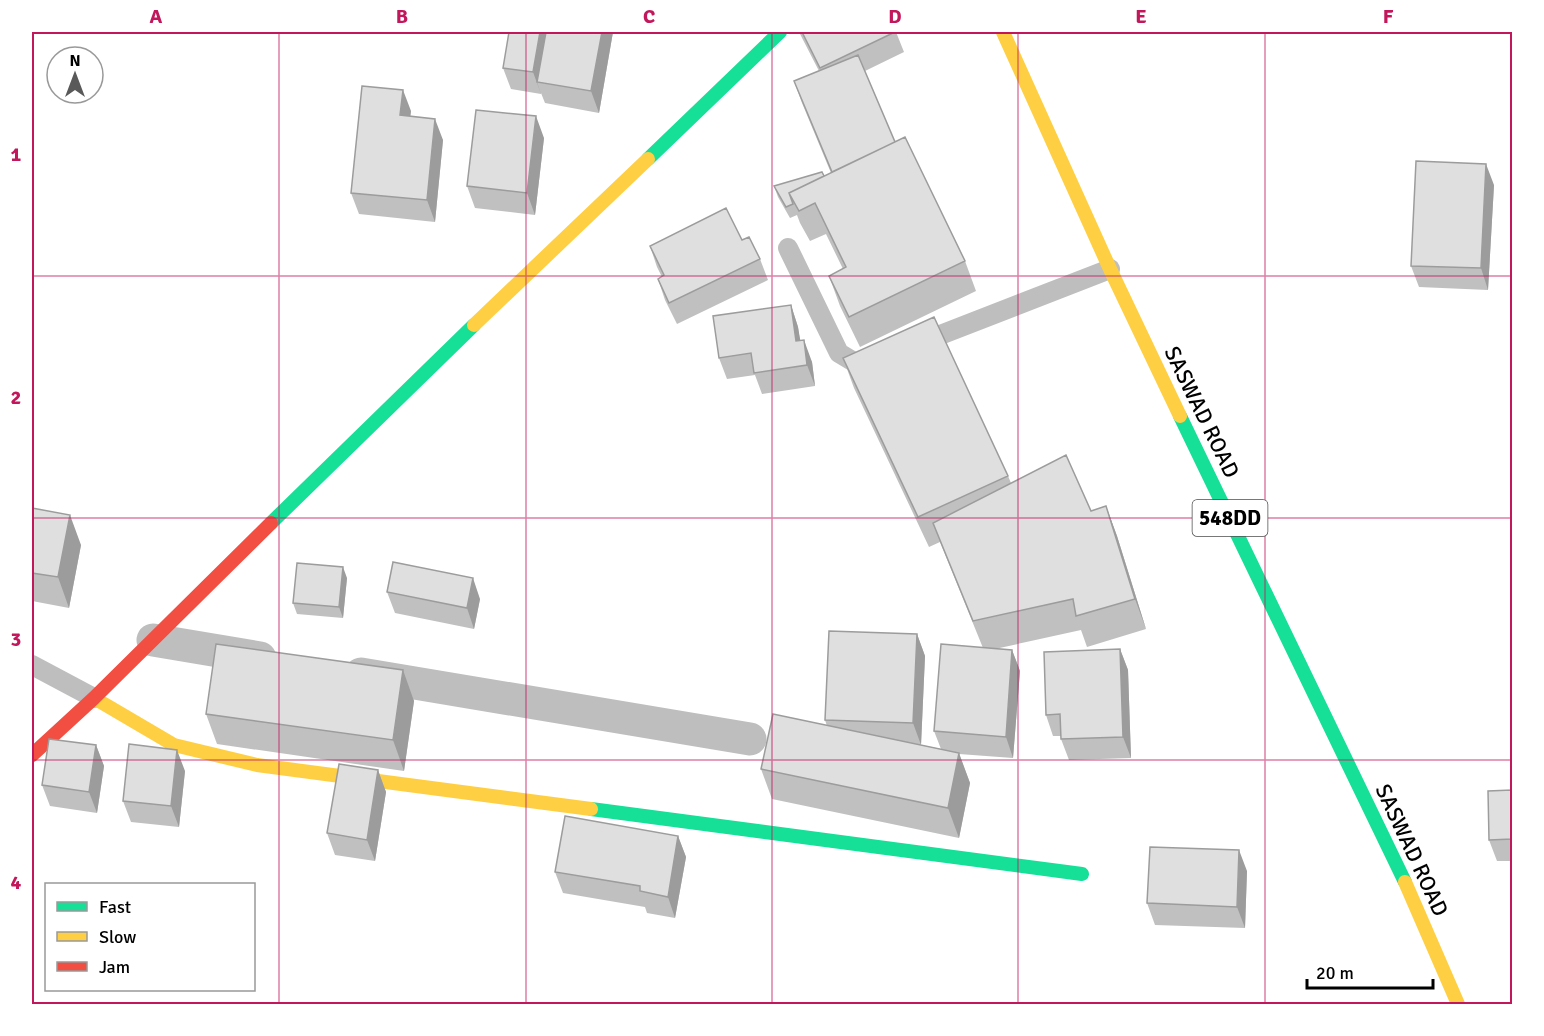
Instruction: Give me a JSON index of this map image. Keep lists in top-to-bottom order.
{
  "streets": {
    "main road": ["SASWAD ROAD", "548DD"]
  },
  "legend": ["Fast", "Slow", "Jam"],
  "scale_bar": "20 m",
  "north": "top",
  "grid": {
    "columns": [
      "A",
      "B",
      "C",
      "D",
      "E",
      "F"
    ],
    "rows": [
      "1",
      "2",
      "3",
      "4"
    ]
  }
}
